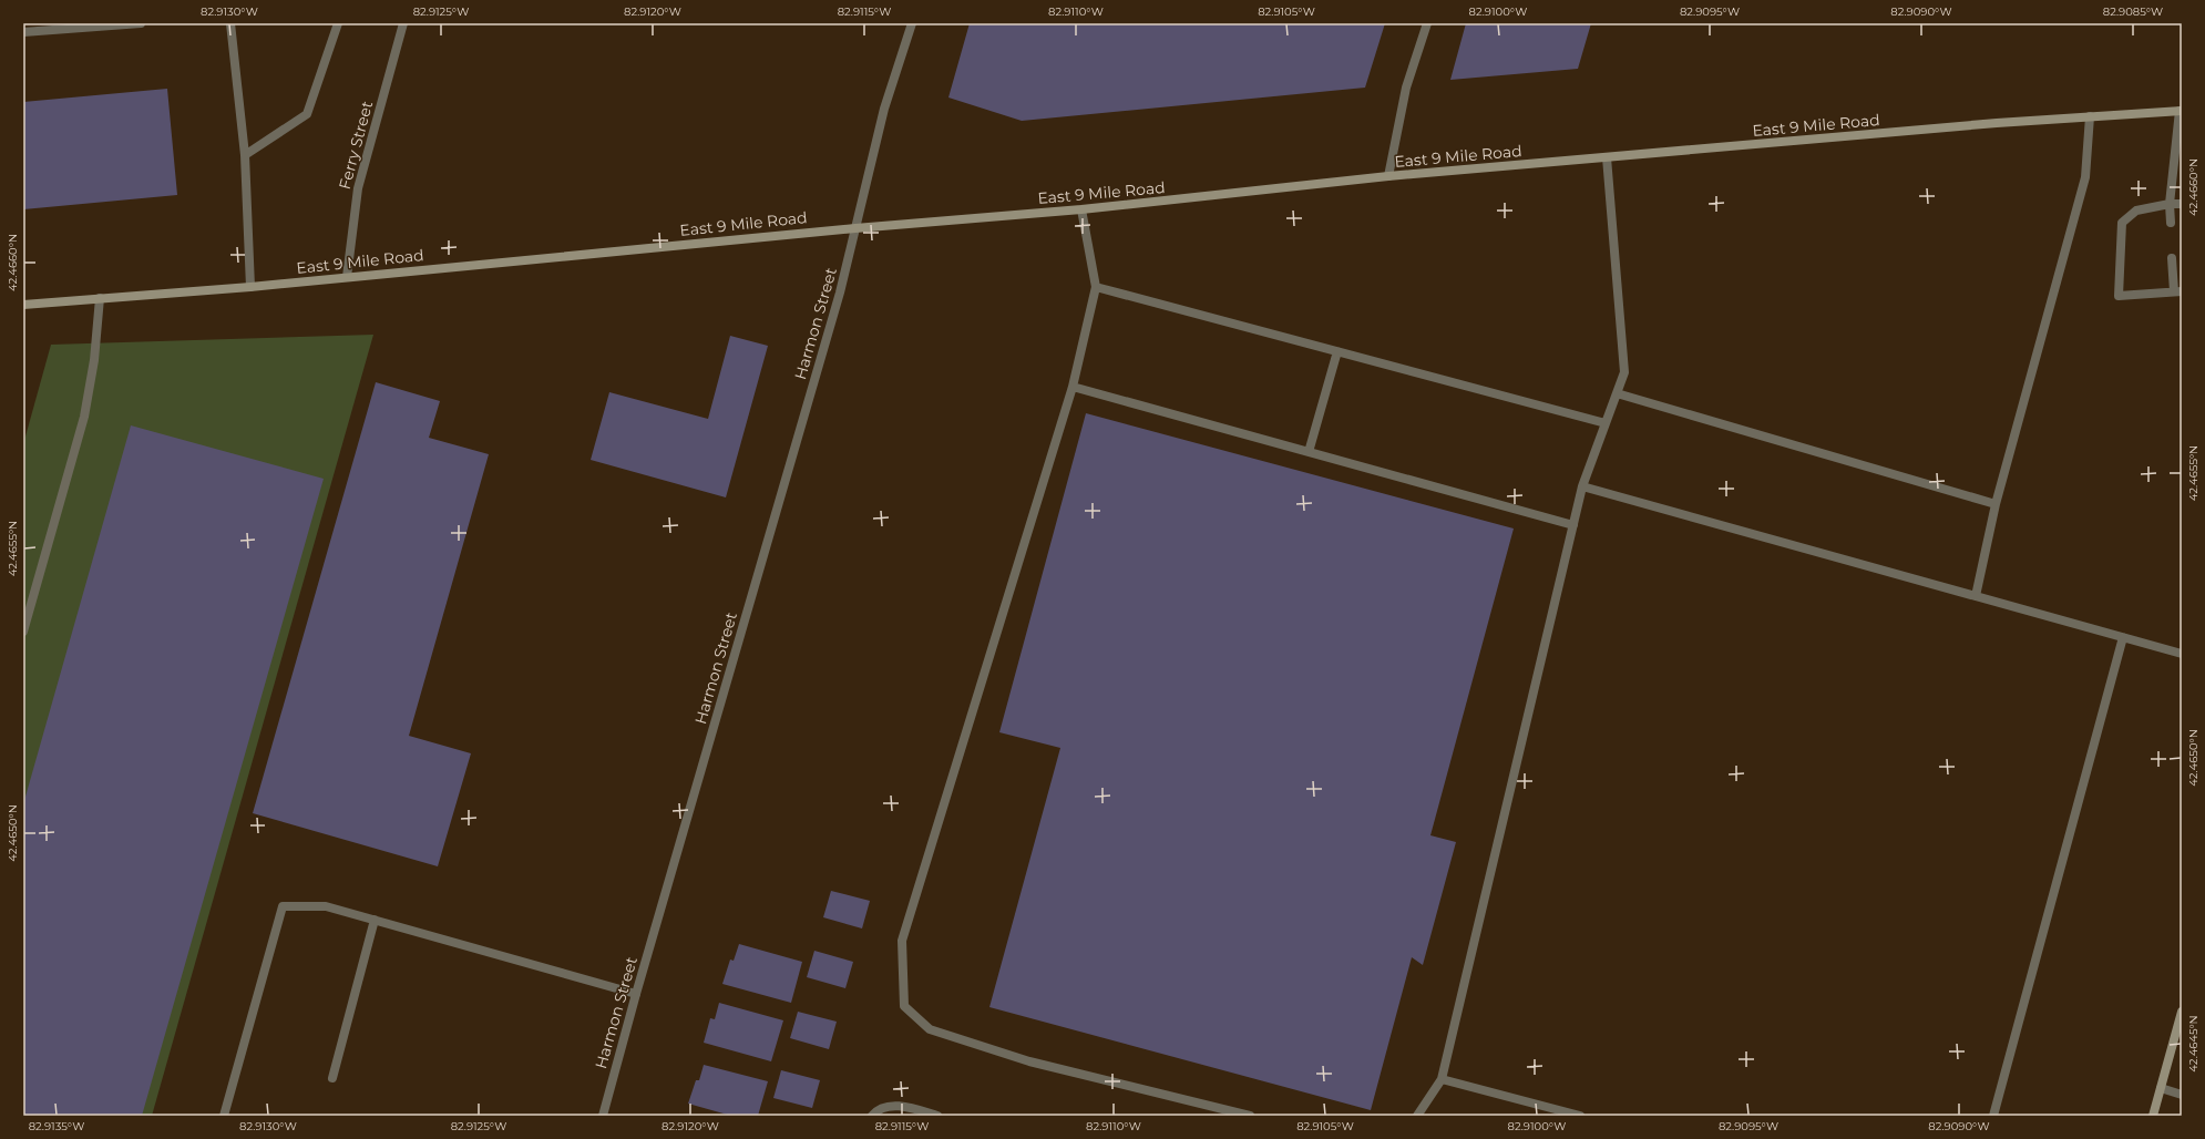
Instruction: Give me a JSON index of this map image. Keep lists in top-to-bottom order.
{
  "streets": {
    "main road": ["East 9 Mile Road"],
    "street": ["Ferry Street", "Harmon Street"]
  },
  "crossings": [
    ["East 9 Mile Road", "Ferry Street"],
    ["East 9 Mile Road", "Harmon Street"]
  ],
  "coordinates": [
    "82.9130°W",
    "82.9125°W",
    "82.9120°W",
    "82.9115°W",
    "82.9110°W",
    "82.9105°W",
    "82.9100°W",
    "82.9095°W",
    "82.9090°W",
    "82.9085°W",
    "42.4660°N",
    "42.4655°N",
    "42.4650°N",
    "42.4645°N",
    "82.9135°W"
  ]
}
